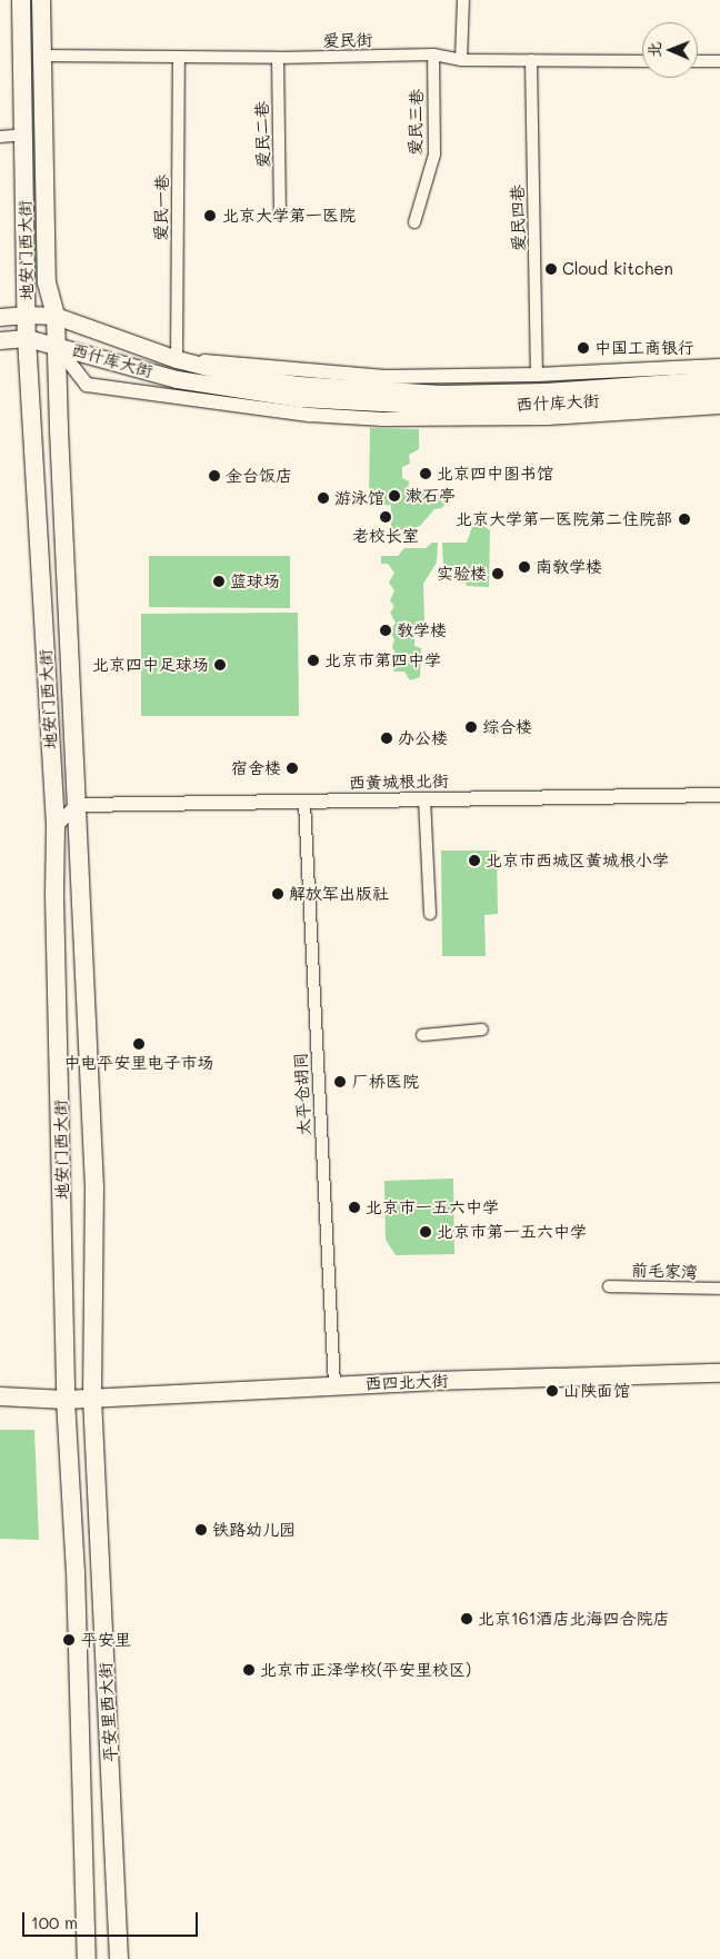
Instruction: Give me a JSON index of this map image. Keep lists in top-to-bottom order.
{
  "streets": {
    "main road": [
      "地安门西大街",
      "西什库大街",
      "西四北大街",
      "平安里西大街"
    ],
    "street": [
      "爱民街",
      "爱民三巷",
      "爱民二巷",
      "爱民一巷",
      "爱民四巷",
      "西黄城根北街",
      "太平仓胡同",
      "前毛家湾"
    ]
  },
  "crossings": [
    ["爱民街", "爱民三巷"],
    ["爱民街", "爱民二巷"],
    ["爱民街", "爱民一巷"],
    ["爱民街", "爱民四巷"],
    ["爱民街", "地安门西大街"],
    ["爱民一巷", "西什库大街"],
    ["爱民四巷", "西什库大街"],
    ["地安门西大街", "西什库大街"],
    ["地安门西大街", "西黄城根北街"],
    ["地安门西大街", "西四北大街"],
    ["地安门西大街", "平安里西大街"],
    ["西黄城根北街", "太平仓胡同"],
    ["太平仓胡同", "西四北大街"],
    ["西四北大街", "平安里西大街"]
  ],
  "places": [
    "北京大学第一医院",
    "Cloud kitchen",
    "中国工商银行",
    "北京四中图书馆",
    "金台饭店",
    "漱石亭",
    "游泳馆",
    "老校长室",
    "北京大学第一医院第二住院部",
    "南教学楼",
    "实验楼",
    "篮球场",
    "教学楼",
    "北京市第四中学",
    "北京四中足球场",
    "综合楼",
    "办公楼",
    "宿舍楼",
    "北京市西城区黄城根小学",
    "解放军出版社",
    "中电平安里电子市场",
    "厂桥医院",
    "北京市一五六中学",
    "北京市第一五六中学",
    "山陕面馆",
    "铁路幼儿园",
    "北京161酒店北海四合院店",
    "平安里",
    "北京市正泽学校(平安里校区)"
  ],
  "scale_bar": "100 m",
  "north": "left"
}
